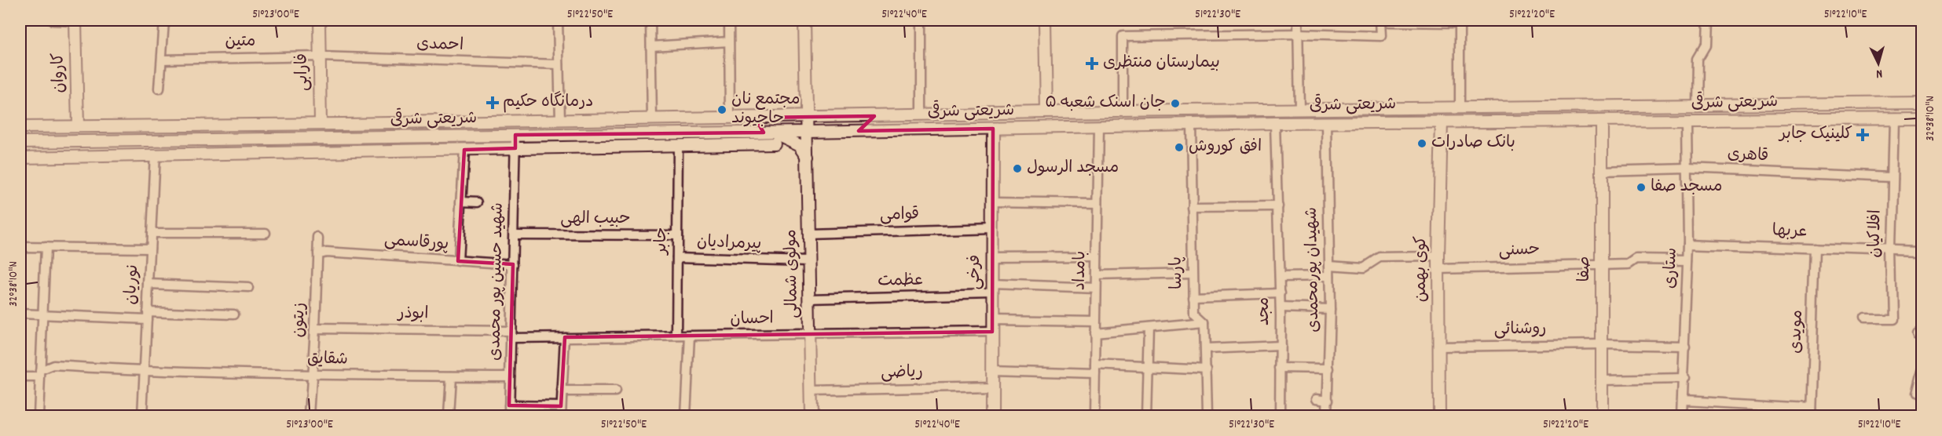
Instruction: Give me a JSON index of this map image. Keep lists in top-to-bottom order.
{
  "streets": {
    "main road": [
      "فارابی",
      "کاروان",
      "شریعتی شرقی",
      "کوی بهمن",
      "صفا",
      "فرخی",
      "مولوی شمالی"
    ],
    "street": [
      "متین",
      "احمدی",
      "قاهری",
      "قوامی",
      "حبیب الهی",
      "عربها",
      "افلاکیان",
      "جابر",
      "پورقاسمی",
      "پیرمرادیان",
      "حسنی",
      "ستاری",
      "شهیدان پورمحمدی",
      "بامداد",
      "پارسا",
      "شهید حسین پور محمدی",
      "عظمت",
      "نوریان",
      "مجد",
      "ابوذر",
      "زیتون",
      "احسان",
      "روشنائی",
      "مویدی",
      "شقایق",
      "ریاضی"
    ]
  },
  "crossings": [
    ["متین", "احمدی"],
    ["متین", "فارابی"],
    ["احمدی", "فارابی"],
    ["فارابی", "شریعتی شرقی"],
    ["کاروان", "شریعتی شرقی"],
    ["شریعتی شرقی", "افلاکیان"],
    ["شریعتی شرقی", "جابر"],
    ["شریعتی شرقی", "ستاری"],
    ["شریعتی شرقی", "کوی بهمن"],
    ["شریعتی شرقی", "صفا"],
    ["شریعتی شرقی", "شهیدان پورمحمدی"],
    ["شریعتی شرقی", "بامداد"],
    ["شریعتی شرقی", "فرخی"],
    ["شریعتی شرقی", "پارسا"],
    ["شریعتی شرقی", "مولوی شمالی"],
    ["شریعتی شرقی", "شهید حسین پور محمدی"],
    ["شریعتی شرقی", "نوریان"],
    ["شریعتی شرقی", "مجد"],
    ["قاهری", "افلاکیان"],
    ["قاهری", "ستاری"],
    ["قاهری", "صفا"],
    ["قوامی", "فرخی"],
    ["قوامی", "مولوی شمالی"],
    ["حبیب الهی", "جابر"],
    ["حبیب الهی", "شهید حسین پور محمدی"],
    ["عربها", "افلاکیان"],
    ["عربها", "ستاری"],
    ["عربها", "مویدی"],
    ["جابر", "پیرمرادیان"],
    ["جابر", "احسان"],
    ["پورقاسمی", "شهید حسین پور محمدی"],
    ["پورقاسمی", "زیتون"],
    ["پیرمرادیان", "مولوی شمالی"],
    ["حسنی", "ستاری"],
    ["حسنی", "کوی بهمن"],
    ["حسنی", "صفا"],
    ["ستاری", "روشنائی"],
    ["کوی بهمن", "روشنائی"],
    ["صفا", "روشنائی"],
    ["بامداد", "عظمت"],
    ["فرخی", "عظمت"],
    ["فرخی", "احسان"],
    ["فرخی", "ریاضی"],
    ["مولوی شمالی", "عظمت"],
    ["مولوی شمالی", "احسان"],
    ["مولوی شمالی", "ریاضی"],
    ["شهید حسین پور محمدی", "ابوذر"],
    ["شهید حسین پور محمدی", "احسان"],
    ["شهید حسین پور محمدی", "شقایق"],
    ["نوریان", "شقایق"],
    ["ابوذر", "زیتون"],
    ["ابوذر", "احسان"],
    ["زیتون", "شقایق"]
  ],
  "places": {
    "health": ["بیمارستان منتظری", "درمانگاه حکیم", "کلینیک جابر"],
    "other": [
      "جان اسنک شعبه ۵",
      "مجتمع نان حاجیوند",
      "بانک صادرات",
      "افق کوروش",
      "مسجد الرسول",
      "مسجد صفا"
    ]
  },
  "north": "bottom",
  "coordinates": [
    "51°23'00\"E",
    "51°22'50\"E",
    "51°22'40\"E",
    "51°22'30\"E",
    "51°22'20\"E",
    "51°22'10\"E",
    "32°38'10\"N"
  ]
}
